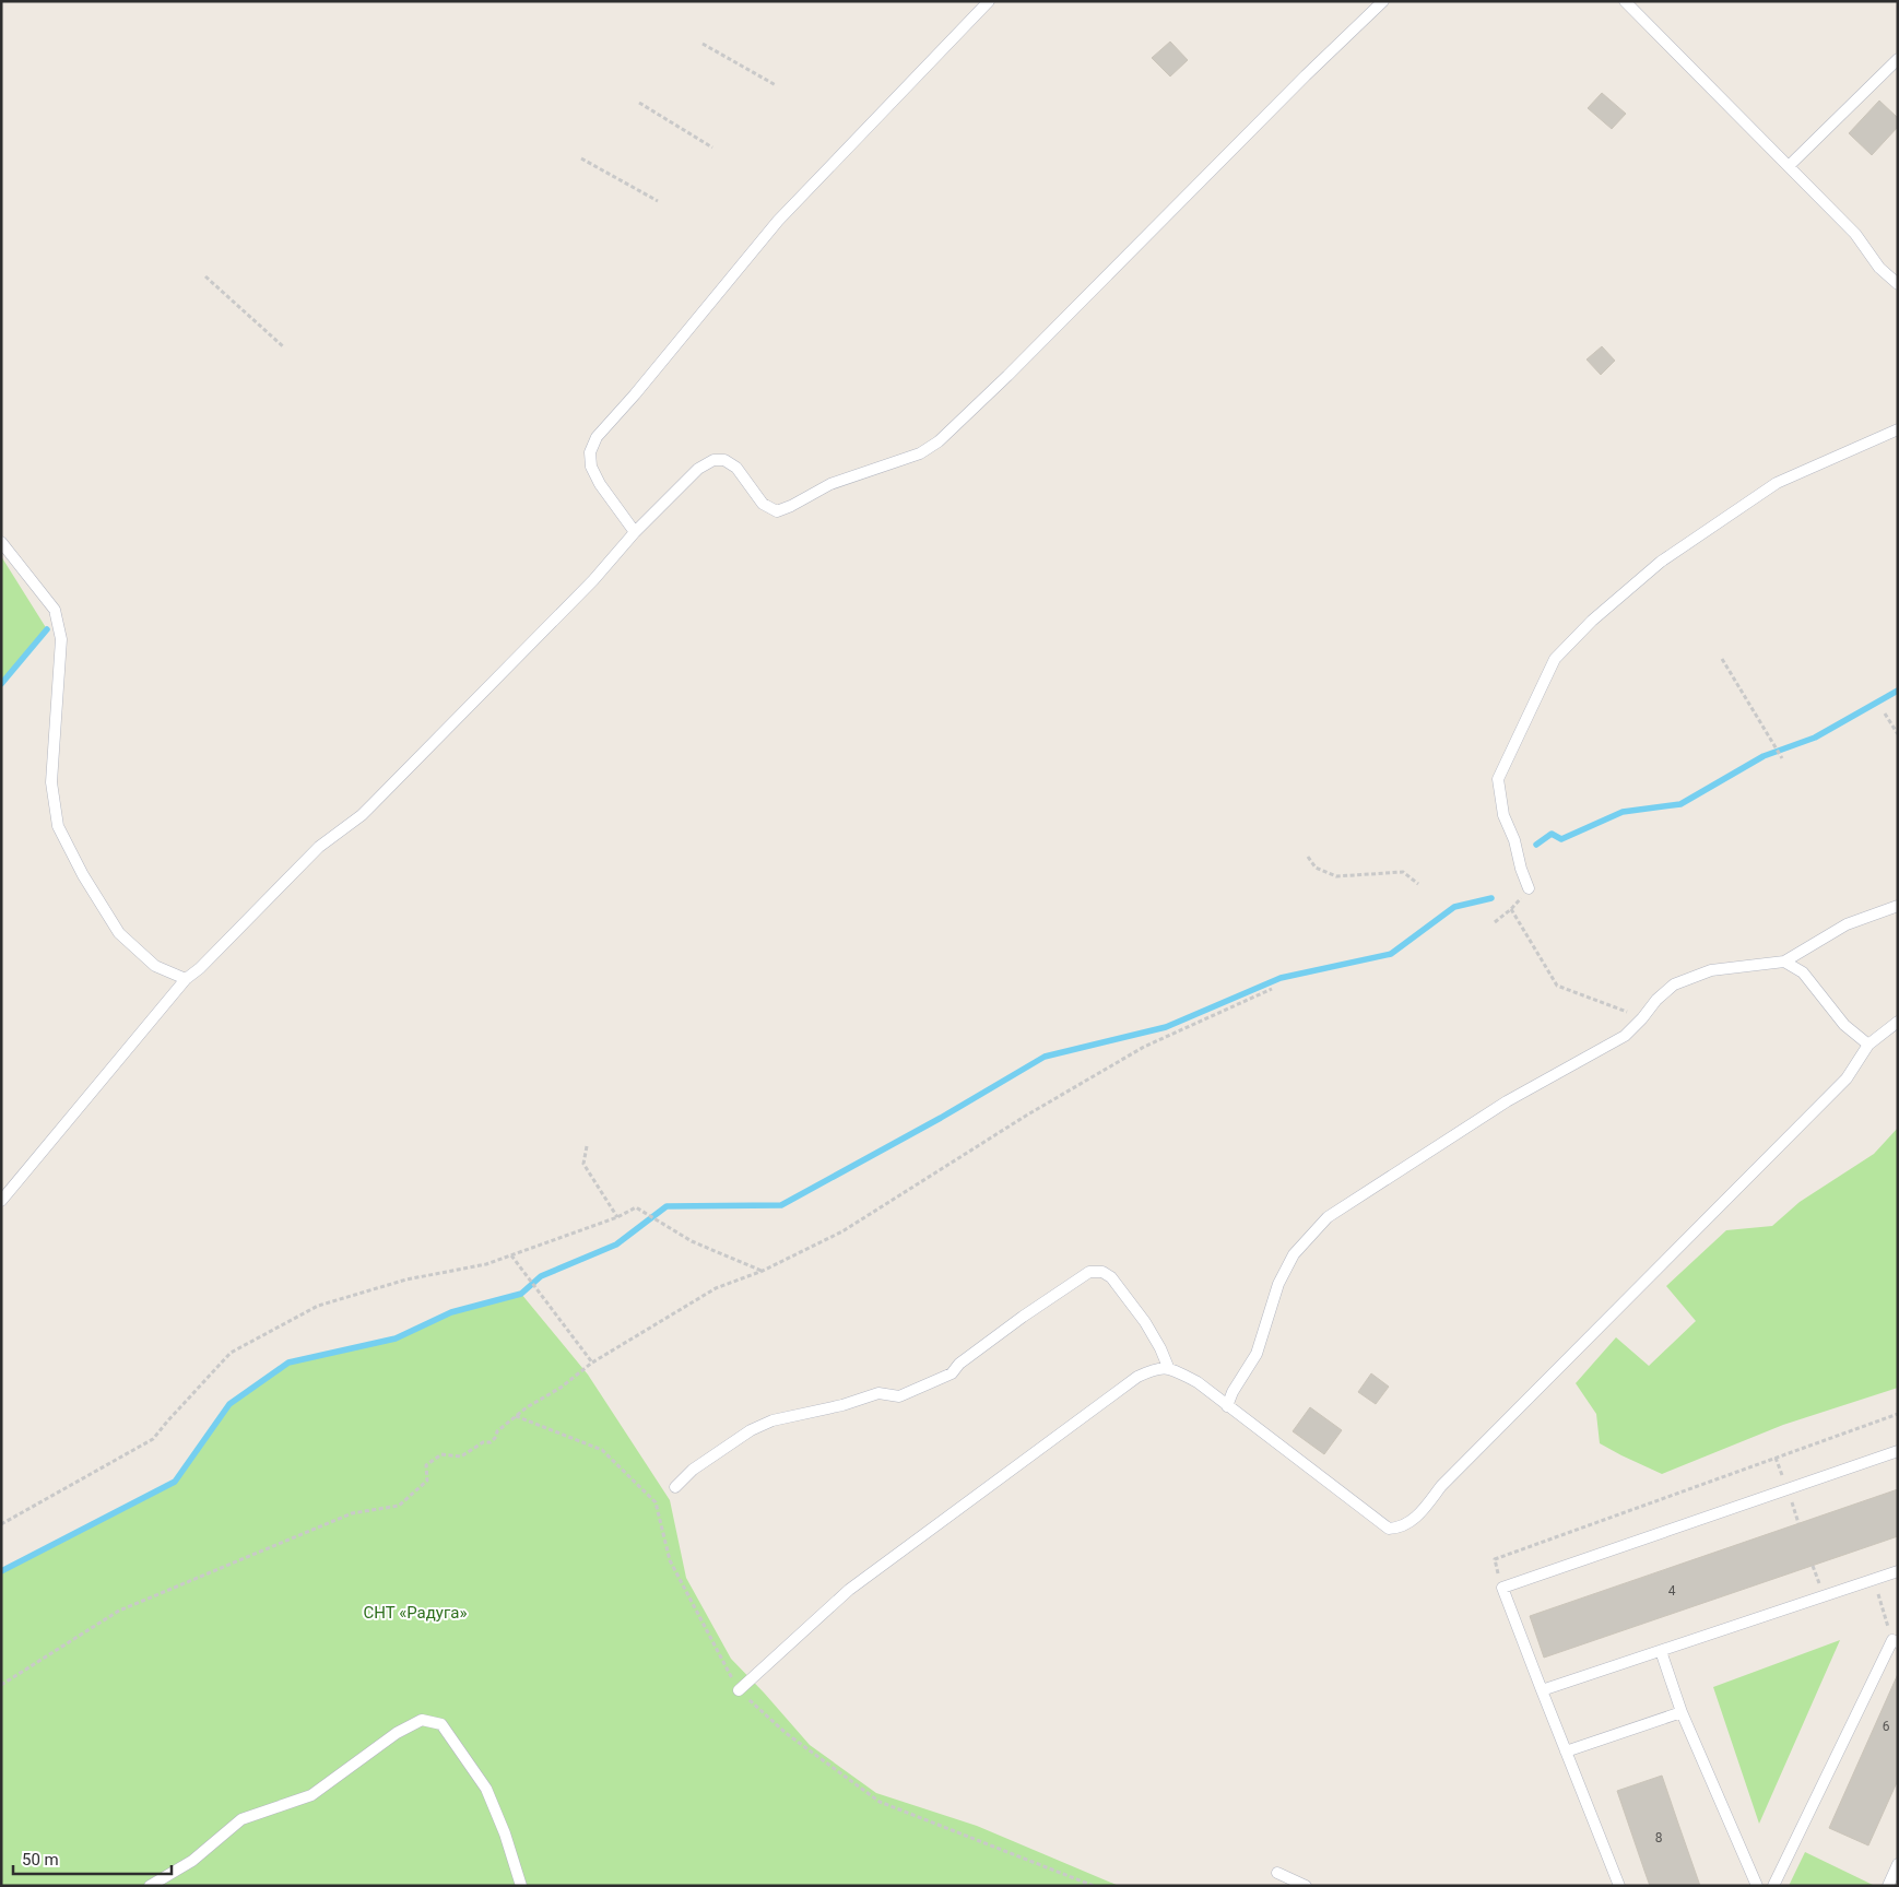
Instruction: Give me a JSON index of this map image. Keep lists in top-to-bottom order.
{
  "parks": ["СНТ «Радуга»"],
  "house_numbers": ["4", "6", "8"],
  "scale_bar": "50 m"
}
